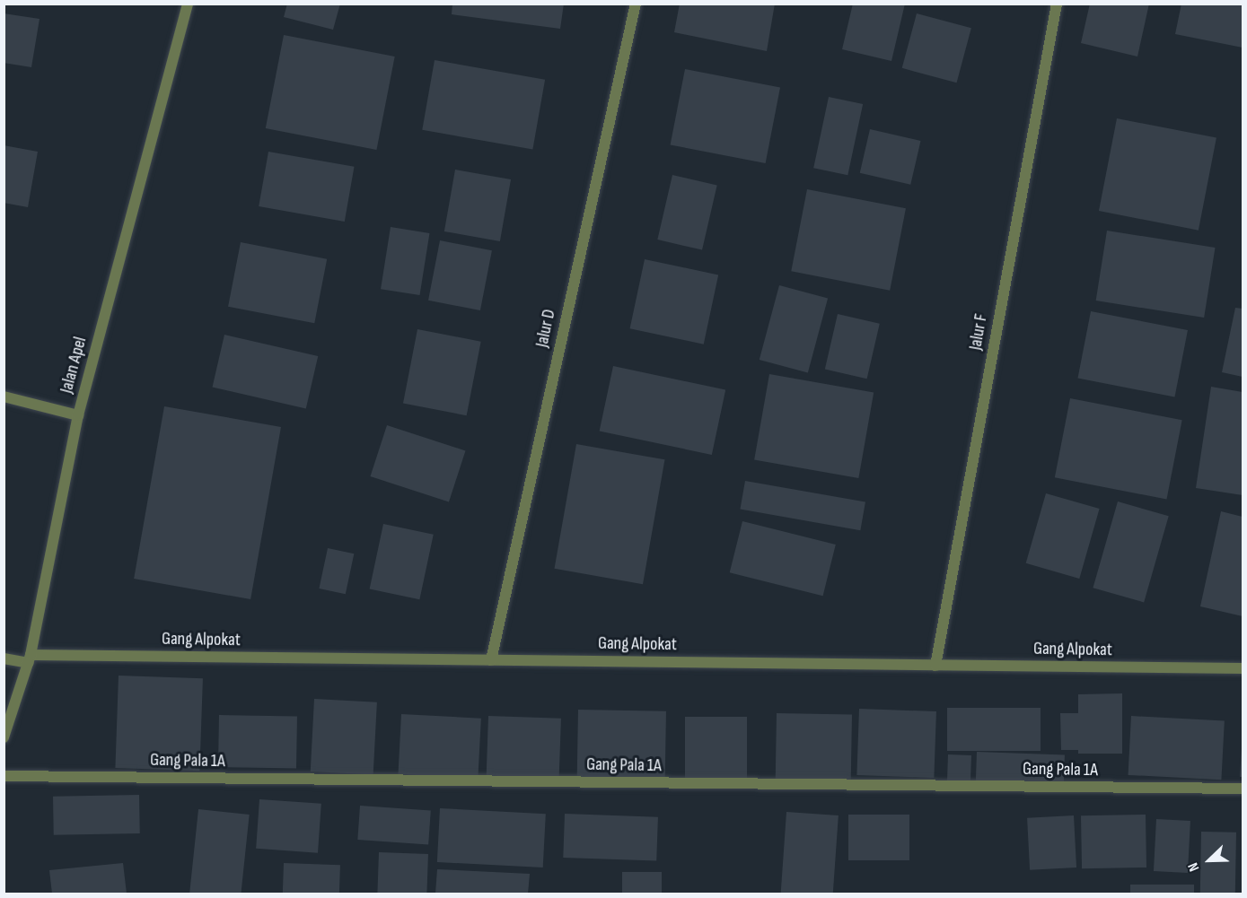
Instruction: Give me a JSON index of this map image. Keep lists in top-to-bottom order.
{
  "streets": {
    "street": [
      "Jalur D",
      "Jalur F",
      "Jalan Apel",
      "Gang Alpokat",
      "Gang Pala 1A"
    ]
  },
  "crossings": [
    ["Jalur D", "Gang Alpokat"],
    ["Jalur F", "Gang Alpokat"],
    ["Jalan Apel", "Gang Alpokat"]
  ],
  "north": "bottom left"
}
